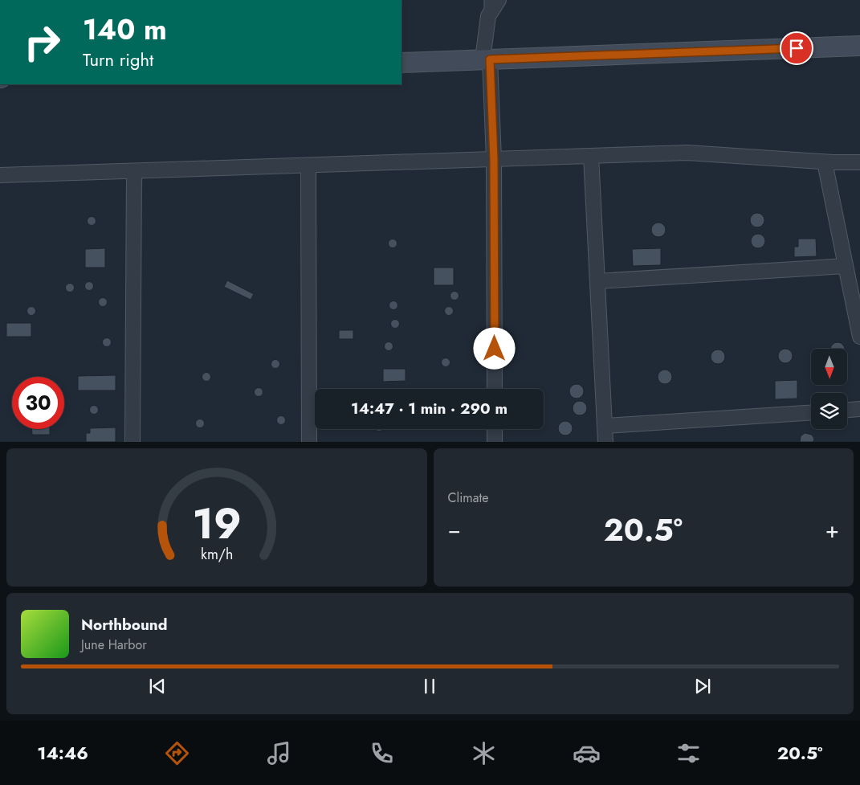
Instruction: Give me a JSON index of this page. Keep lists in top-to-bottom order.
{
  "north": "bottom",
  "page": {
    "turn": ["140 m", "Turn right"],
    "limit": "30",
    "trip": "14:47 · 1 min · 290 m",
    "tile": "Climate",
    "heat": ["−", "20.5°", "+"],
    "song": ["Northbound", "June Harbor"],
    "tabs": ["14:46", "20.5°"],
    "gauge": ["19", "km/h"]
  }
}
